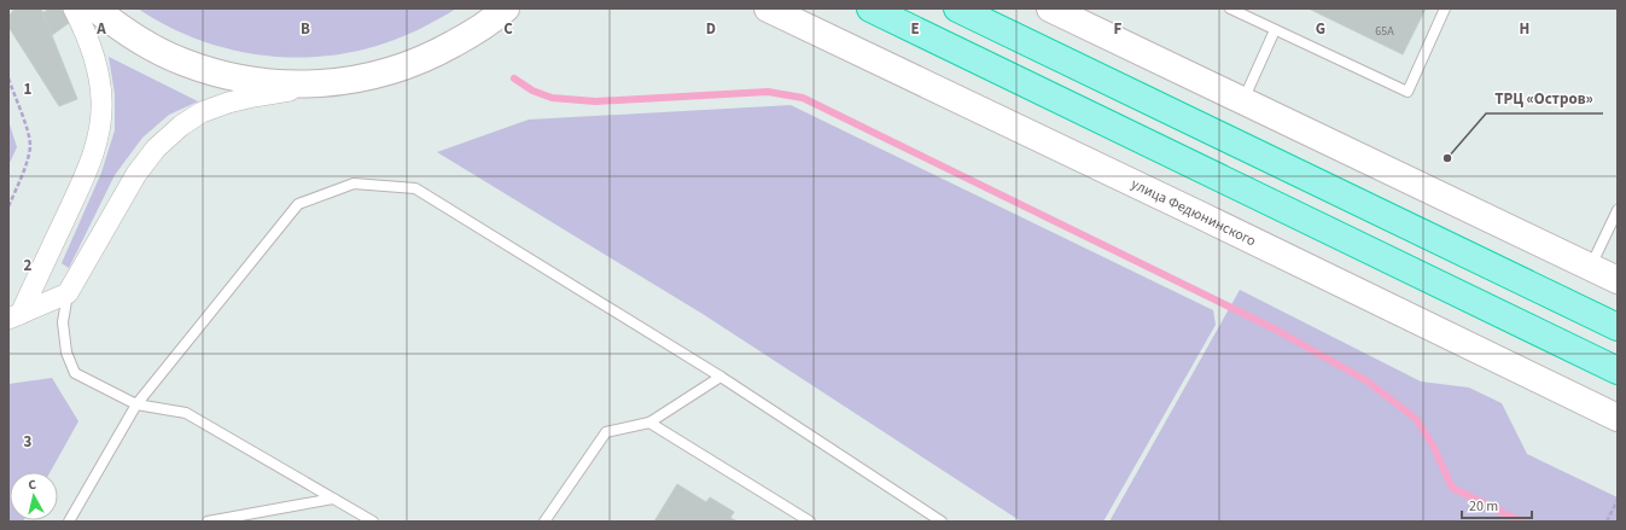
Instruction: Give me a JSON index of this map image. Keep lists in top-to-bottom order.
{
  "streets": {
    "main road": ["улица Федюнинского"]
  },
  "places": ["ТРЦ «Остров»"],
  "house_numbers": ["65А"],
  "scale_bar": "20 m",
  "north": "top",
  "grid": {
    "columns": [
      "A",
      "B",
      "C",
      "D",
      "E",
      "F",
      "G",
      "H"
    ],
    "rows": ["1", "2", "3"]
  }
}
